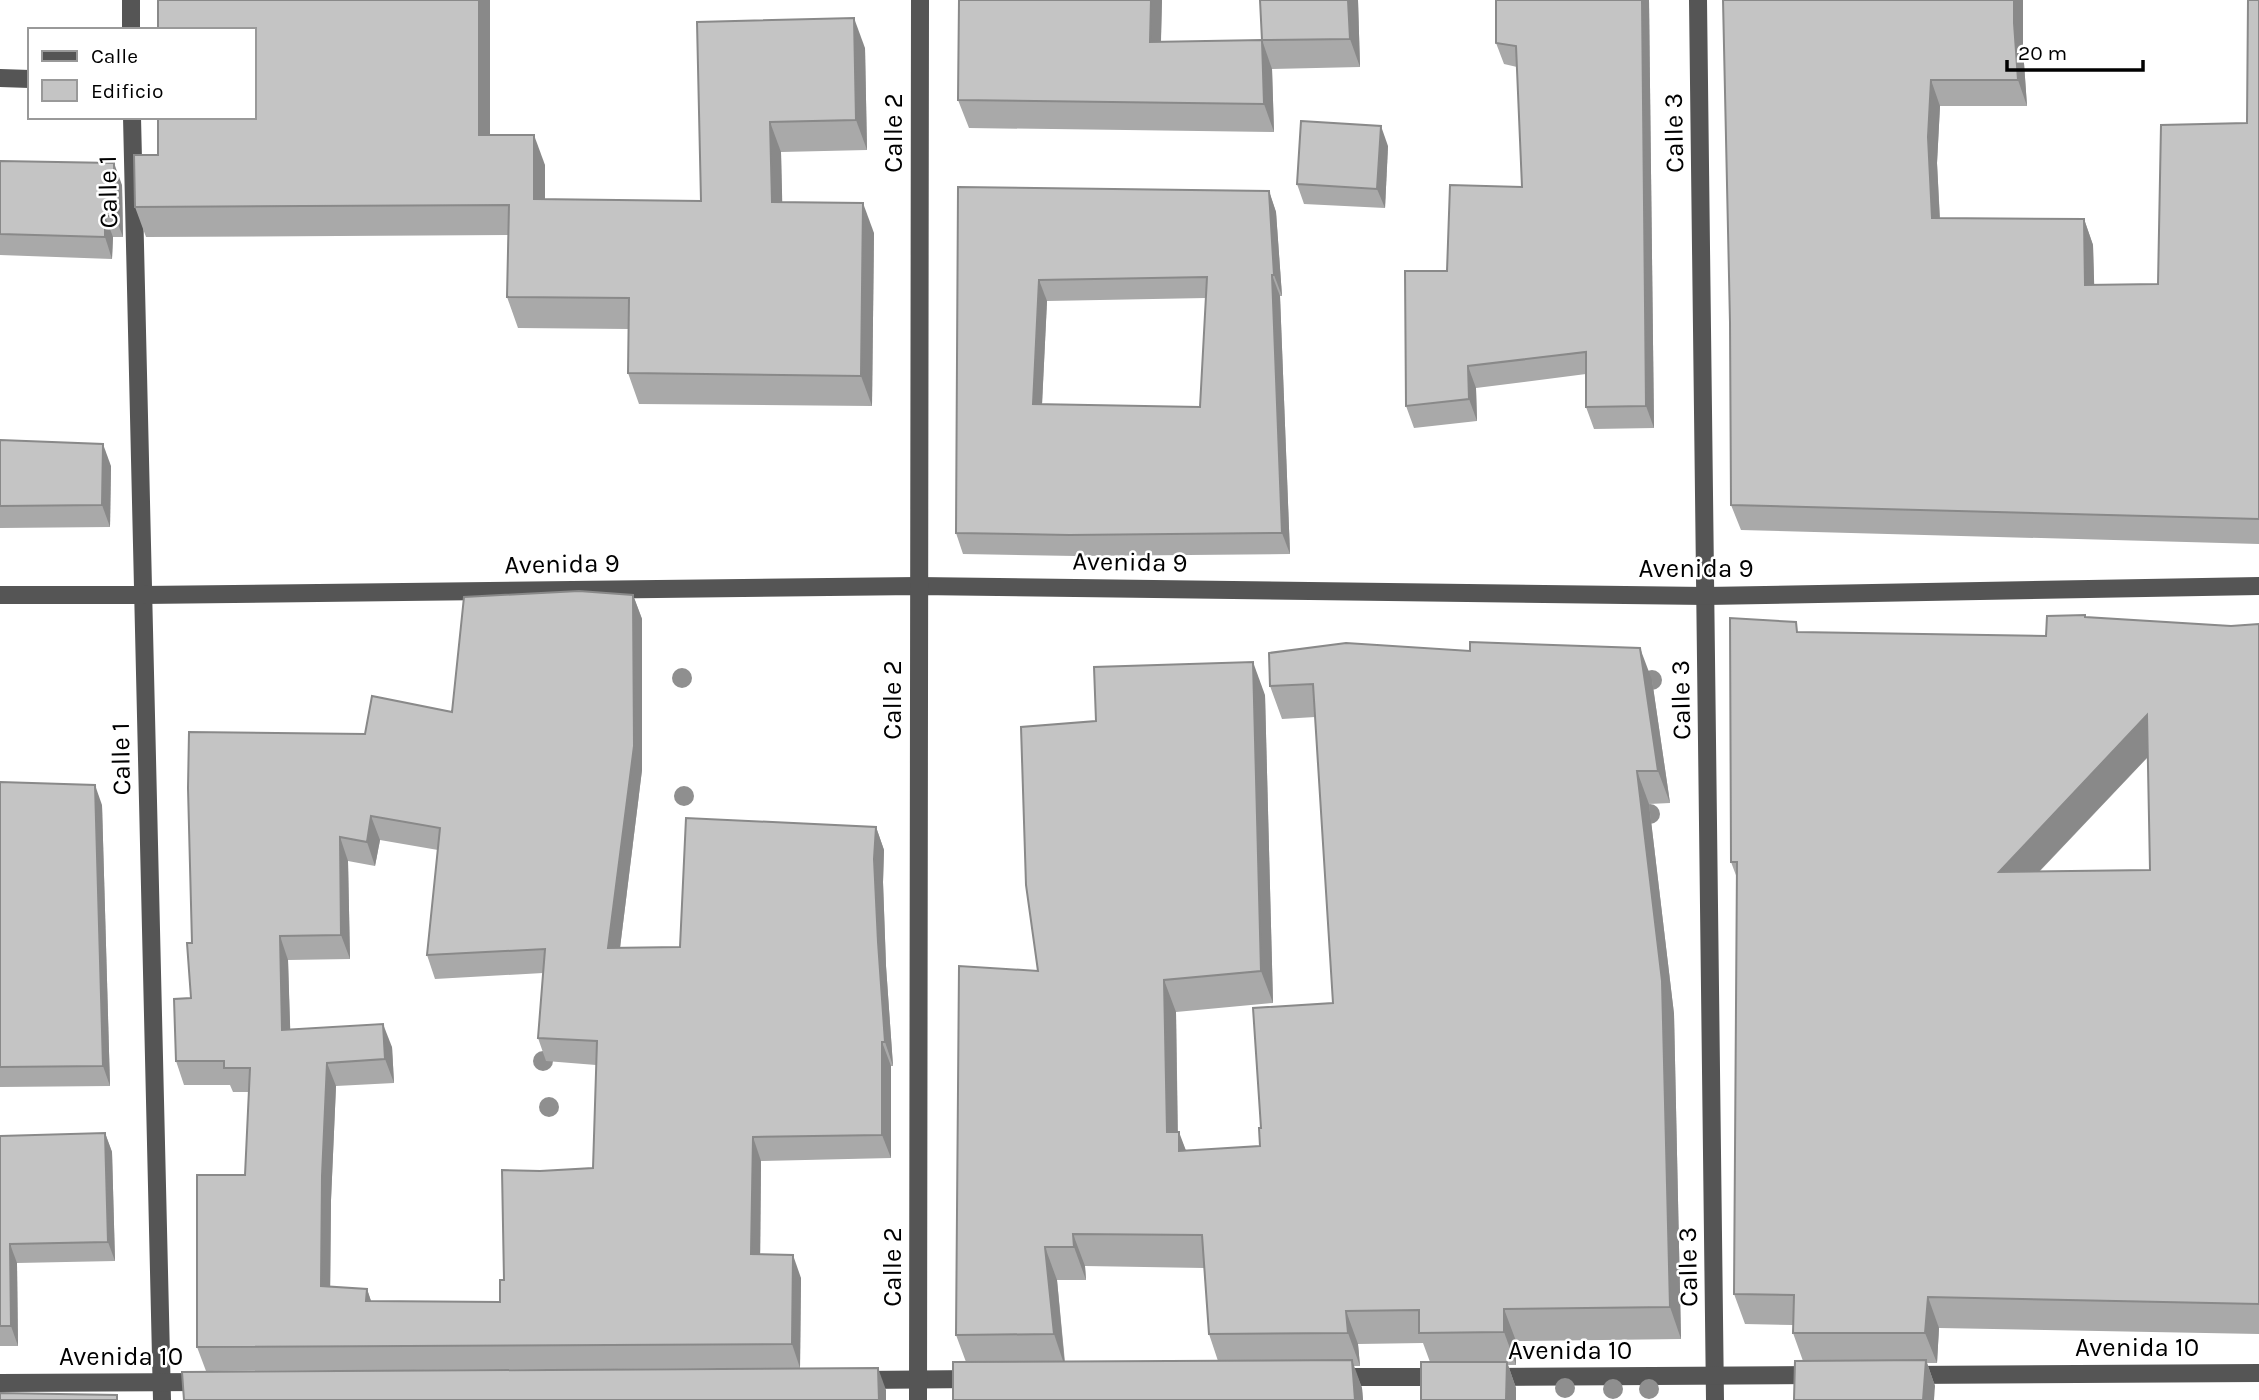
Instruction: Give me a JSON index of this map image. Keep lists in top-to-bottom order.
{
  "streets": {
    "street": [
      "Calle 2",
      "Calle 3",
      "Calle 1",
      "Avenida 9",
      "Avenida 10"
    ]
  },
  "crossings": [
    ["Calle 2", "Avenida 9"],
    ["Calle 3", "Avenida 9"],
    ["Calle 3", "Avenida 10"],
    ["Calle 1", "Avenida 9"],
    ["Calle 1", "Avenida 10"]
  ],
  "legend": ["Calle", "Edificio"],
  "scale_bar": "20 m"
}
